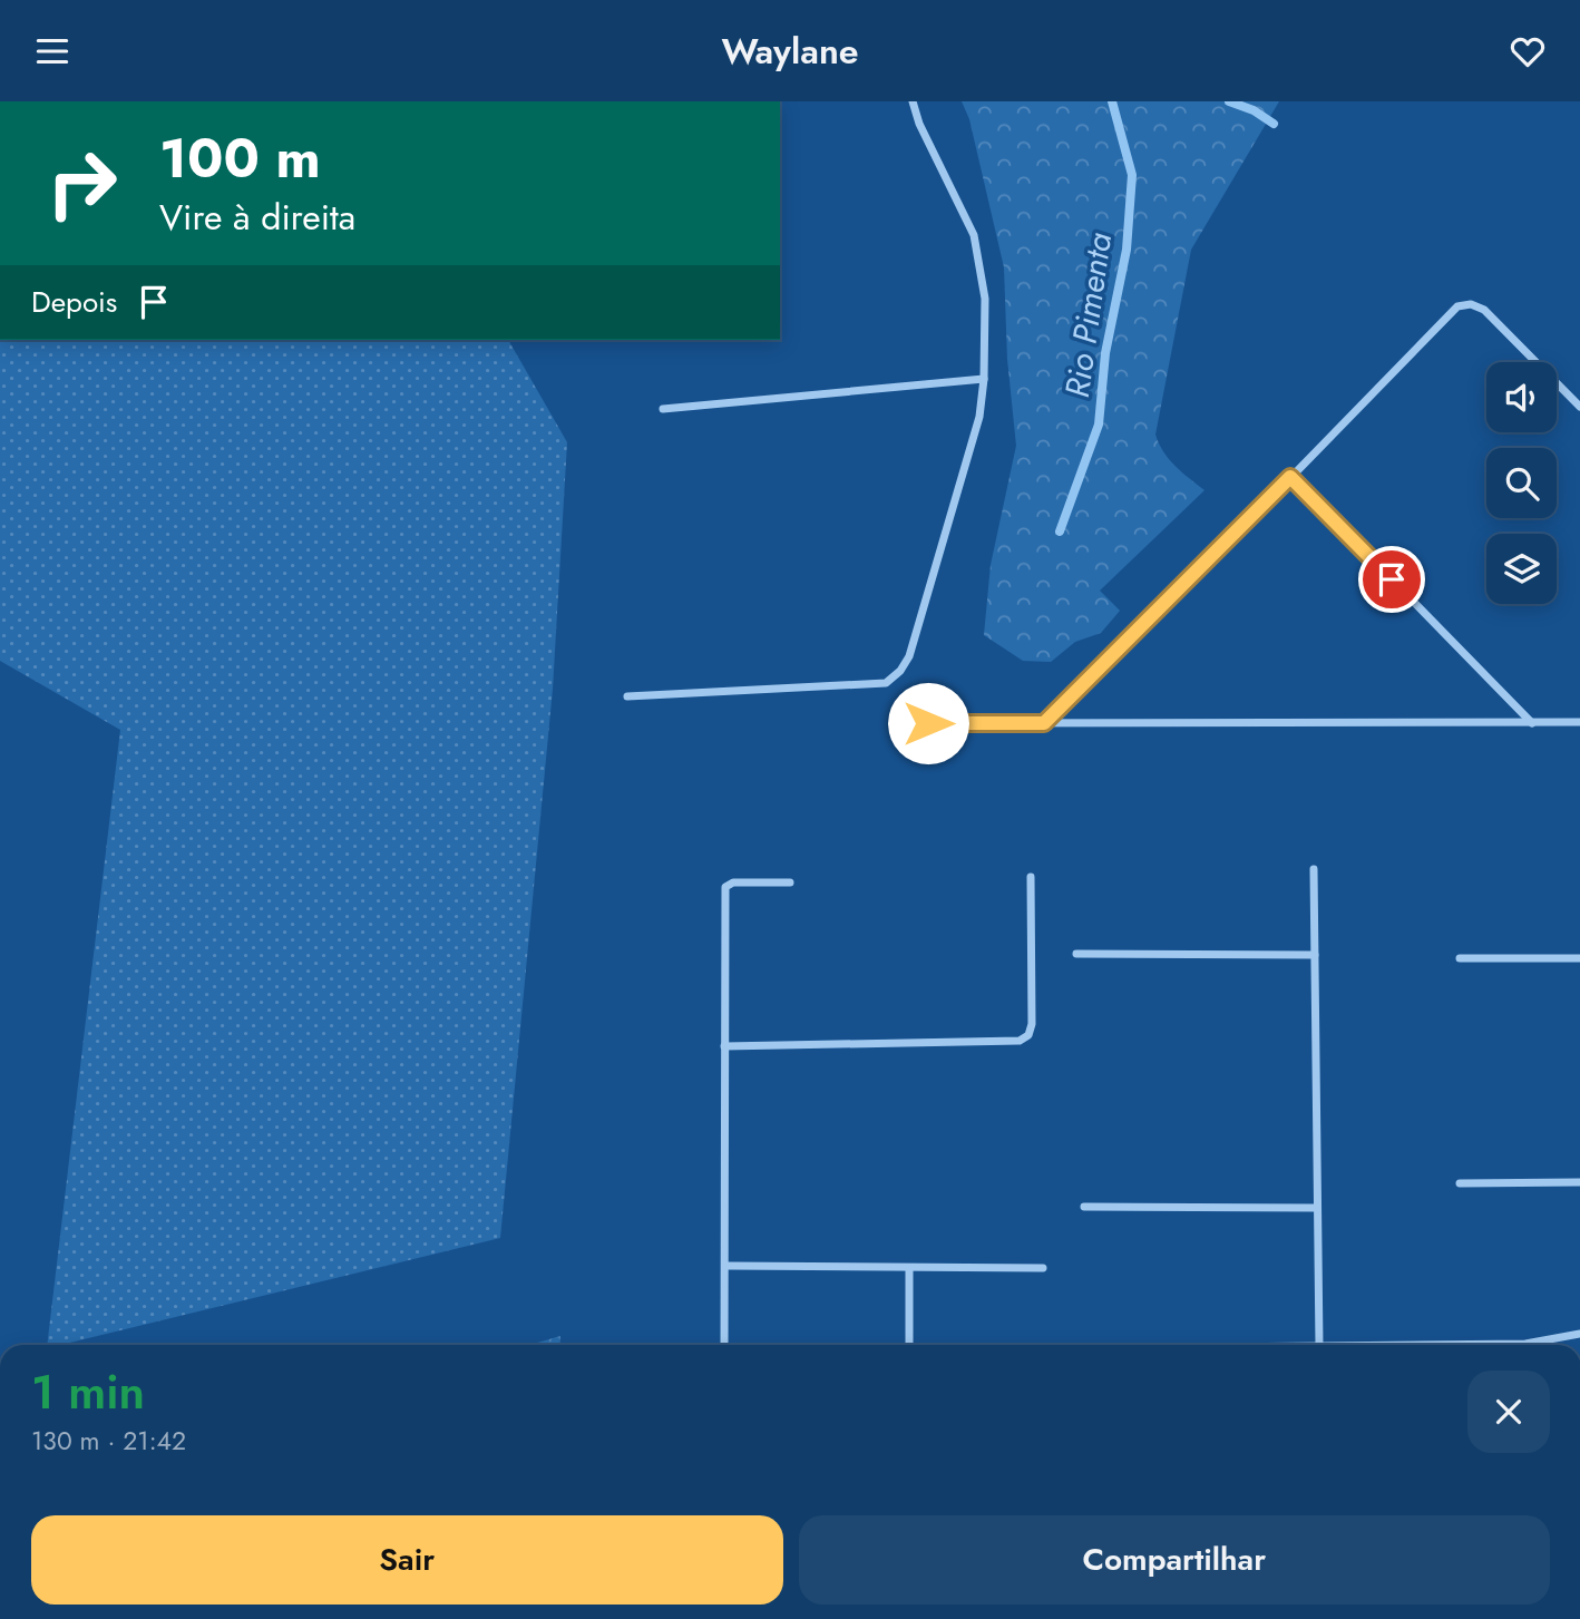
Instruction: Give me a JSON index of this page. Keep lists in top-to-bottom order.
{
  "water": ["Rio Pimenta"],
  "page": {
    "header": "Waylane",
    "turn": ["100 m", "Vire à direita"],
    "then": "Depois",
    "heading": ["1 min", "130 m · 21:42"],
    "buttons": ["Sair", "Compartilhar"]
  }
}
